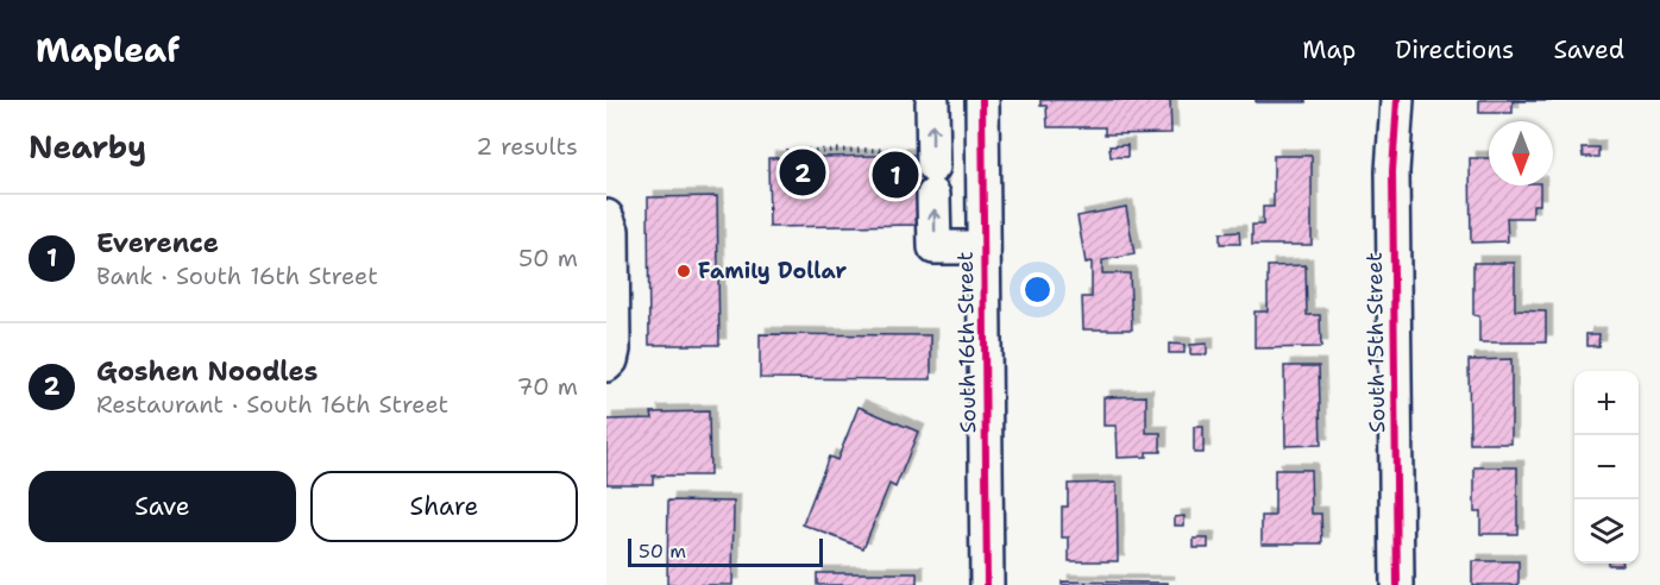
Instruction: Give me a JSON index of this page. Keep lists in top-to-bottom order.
{
  "streets": {
    "street": ["South 16th Street", "South 15th Street"]
  },
  "places": ["Family Dollar"],
  "scale_bar": "50 m",
  "north": "bottom",
  "page": {
    "header": "Mapleaf",
    "nav": ["Map", "Directions", "Saved"],
    "heading": ["Nearby", "2 results"],
    "pins": ["2", "1"],
    "list": [
      {
        "mark": "1",
        "name": "Everence",
        "note": "Bank · South 16th Street",
        "value": "50 m"
      },
      {
        "mark": "2",
        "name": "Goshen Noodles",
        "note": "Restaurant · South 16th Street",
        "value": "70 m"
      }
    ],
    "map_buttons": ["+", "−"],
    "buttons": ["Save", "Share"],
    "scale": "50 m"
  }
}
